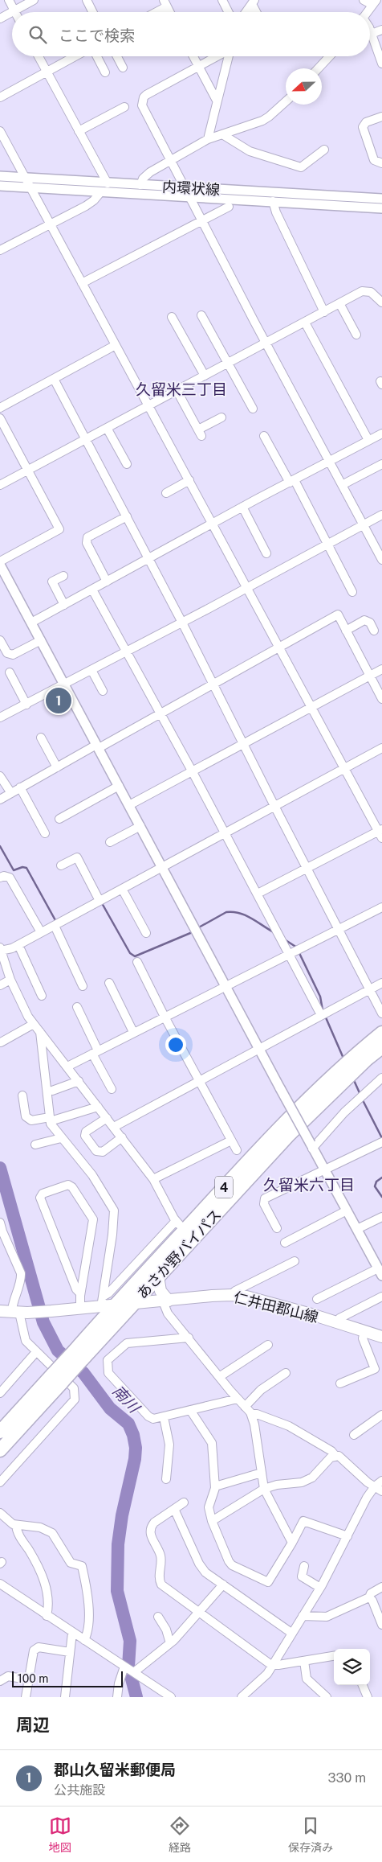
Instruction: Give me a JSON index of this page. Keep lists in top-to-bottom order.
{
  "streets": {
    "highway": ["4", "あさか野バイパス"],
    "main road": ["仁井田郡山線"],
    "street": ["内環状線"]
  },
  "crossings": [
    ["あさか野バイパス", "仁井田郡山線"]
  ],
  "districts": ["久留米三丁目", "久留米六丁目"],
  "water": ["南川"],
  "scale_bar": "100 m",
  "north": "left",
  "page": {
    "search": "ここで検索",
    "pins": "1",
    "scale": "100 m",
    "heading": "周辺",
    "list": [
      {
        "mark": "1",
        "name": "郡山久留米郵便局",
        "note": "公共施設",
        "value": "330 m"
      }
    ],
    "nav": ["地図", "経路", "保存済み"]
  }
}
